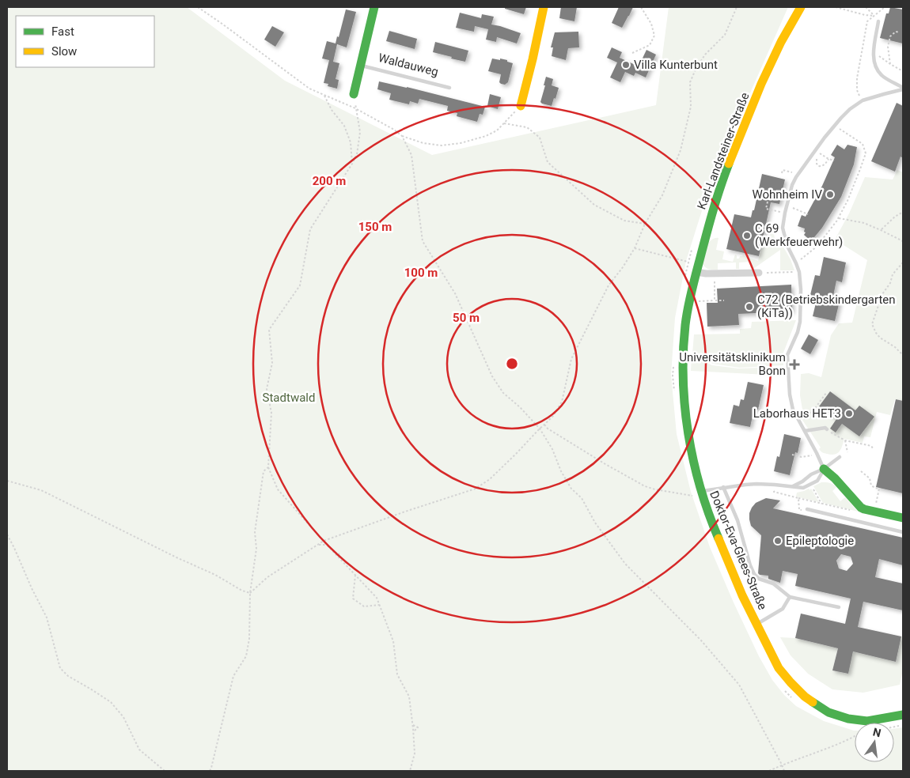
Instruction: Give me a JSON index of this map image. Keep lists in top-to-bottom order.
{
  "streets": {
    "street": ["Waldauweg", "Karl-Landsteiner-Straße", "Doktor-Eva-Glees-Straße"]
  },
  "crossings": [
    ["Karl-Landsteiner-Straße", "Doktor-Eva-Glees-Straße"]
  ],
  "parks": ["Stadtwald"],
  "places": {
    "other": [
      "Villa Kunterbunt",
      "Wohnheim IV",
      "C 69 (Werkfeuerwehr)",
      "C72 (Betriebskindergarten (KiTa))",
      "Laborhaus HET3",
      "Epileptologie"
    ],
    "health": ["Universitätsklinikum Bonn"]
  },
  "legend": ["Fast", "Slow"],
  "north": "top",
  "rings": [
    "200 m",
    "150 m",
    "100 m",
    "50 m"
  ]
}
